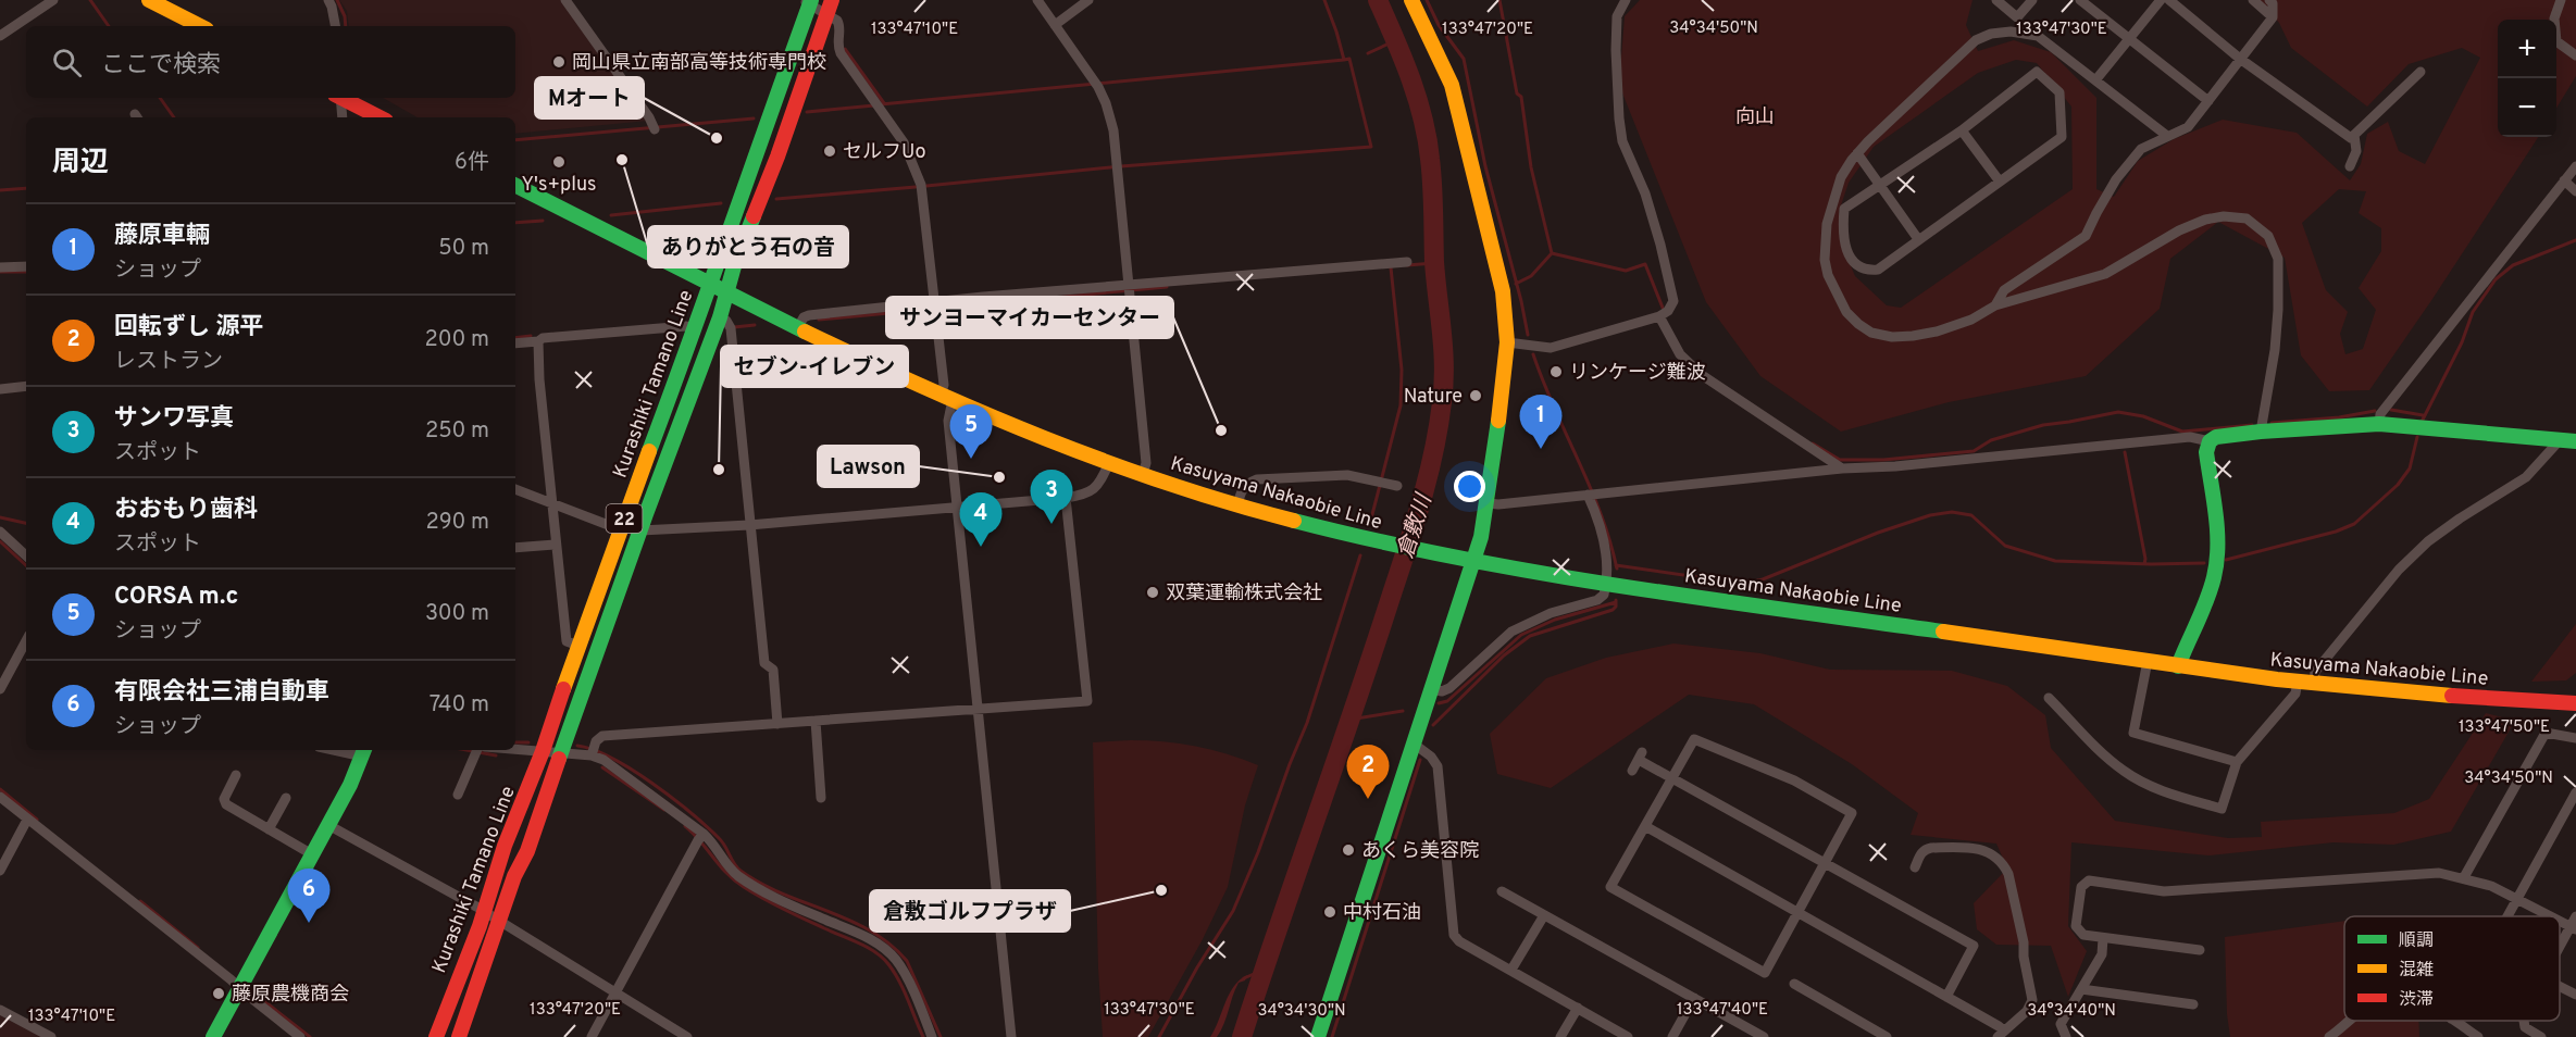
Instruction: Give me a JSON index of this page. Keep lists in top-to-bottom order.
{
  "streets": {
    "main road": ["Kurashiki Tamano Line", "Kasuyama Nakaobie Line", "22"]
  },
  "crossings": [
    ["Kurashiki Tamano Line", "Kasuyama Nakaobie Line"]
  ],
  "water": ["倉敷川"],
  "parks": ["向山"],
  "places": [
    "岡山県立南部高等技術専門校",
    "Mオート",
    "セルフUo",
    "ありがとう石の音",
    "Y's+plus",
    "リンケージ難波",
    "Nature",
    "サンヨーマイカーセンター",
    "セブン-イレブン",
    "Lawson",
    "双葉運輸株式会社",
    "あくら美容院",
    "倉敷ゴルフプラザ",
    "中村石油",
    "藤原農機商会"
  ],
  "legend": ["順調", "混雑", "渋滞"],
  "page": {
    "map_buttons": ["+", "−"],
    "search": "ここで検索",
    "heading": ["周辺", "6件"],
    "list": [
      {
        "mark": "1",
        "name": "藤原車輛",
        "note": "ショップ",
        "value": "50 m"
      },
      {
        "mark": "2",
        "name": "回転ずし 源平",
        "note": "レストラン",
        "value": "200 m"
      },
      {
        "mark": "3",
        "name": "サンワ写真",
        "note": "スポット",
        "value": "250 m"
      },
      {
        "mark": "4",
        "name": "おおもり歯科",
        "note": "スポット",
        "value": "290 m"
      },
      {
        "mark": "5",
        "name": "CORSA m.c",
        "note": "ショップ",
        "value": "300 m"
      },
      {
        "mark": "6",
        "name": "有限会社三浦自動車",
        "note": "ショップ",
        "value": "740 m"
      }
    ],
    "pins": [
      "1",
      "5",
      "3",
      "4",
      "2",
      "6"
    ]
  },
  "coordinates": [
    "34°34'50\"N",
    "133°47'10\"E",
    "133°47'20\"E",
    "133°47'30\"E",
    "133°47'50\"E",
    "133°47'40\"E",
    "34°34'30\"N",
    "34°34'40\"N"
  ]
}
